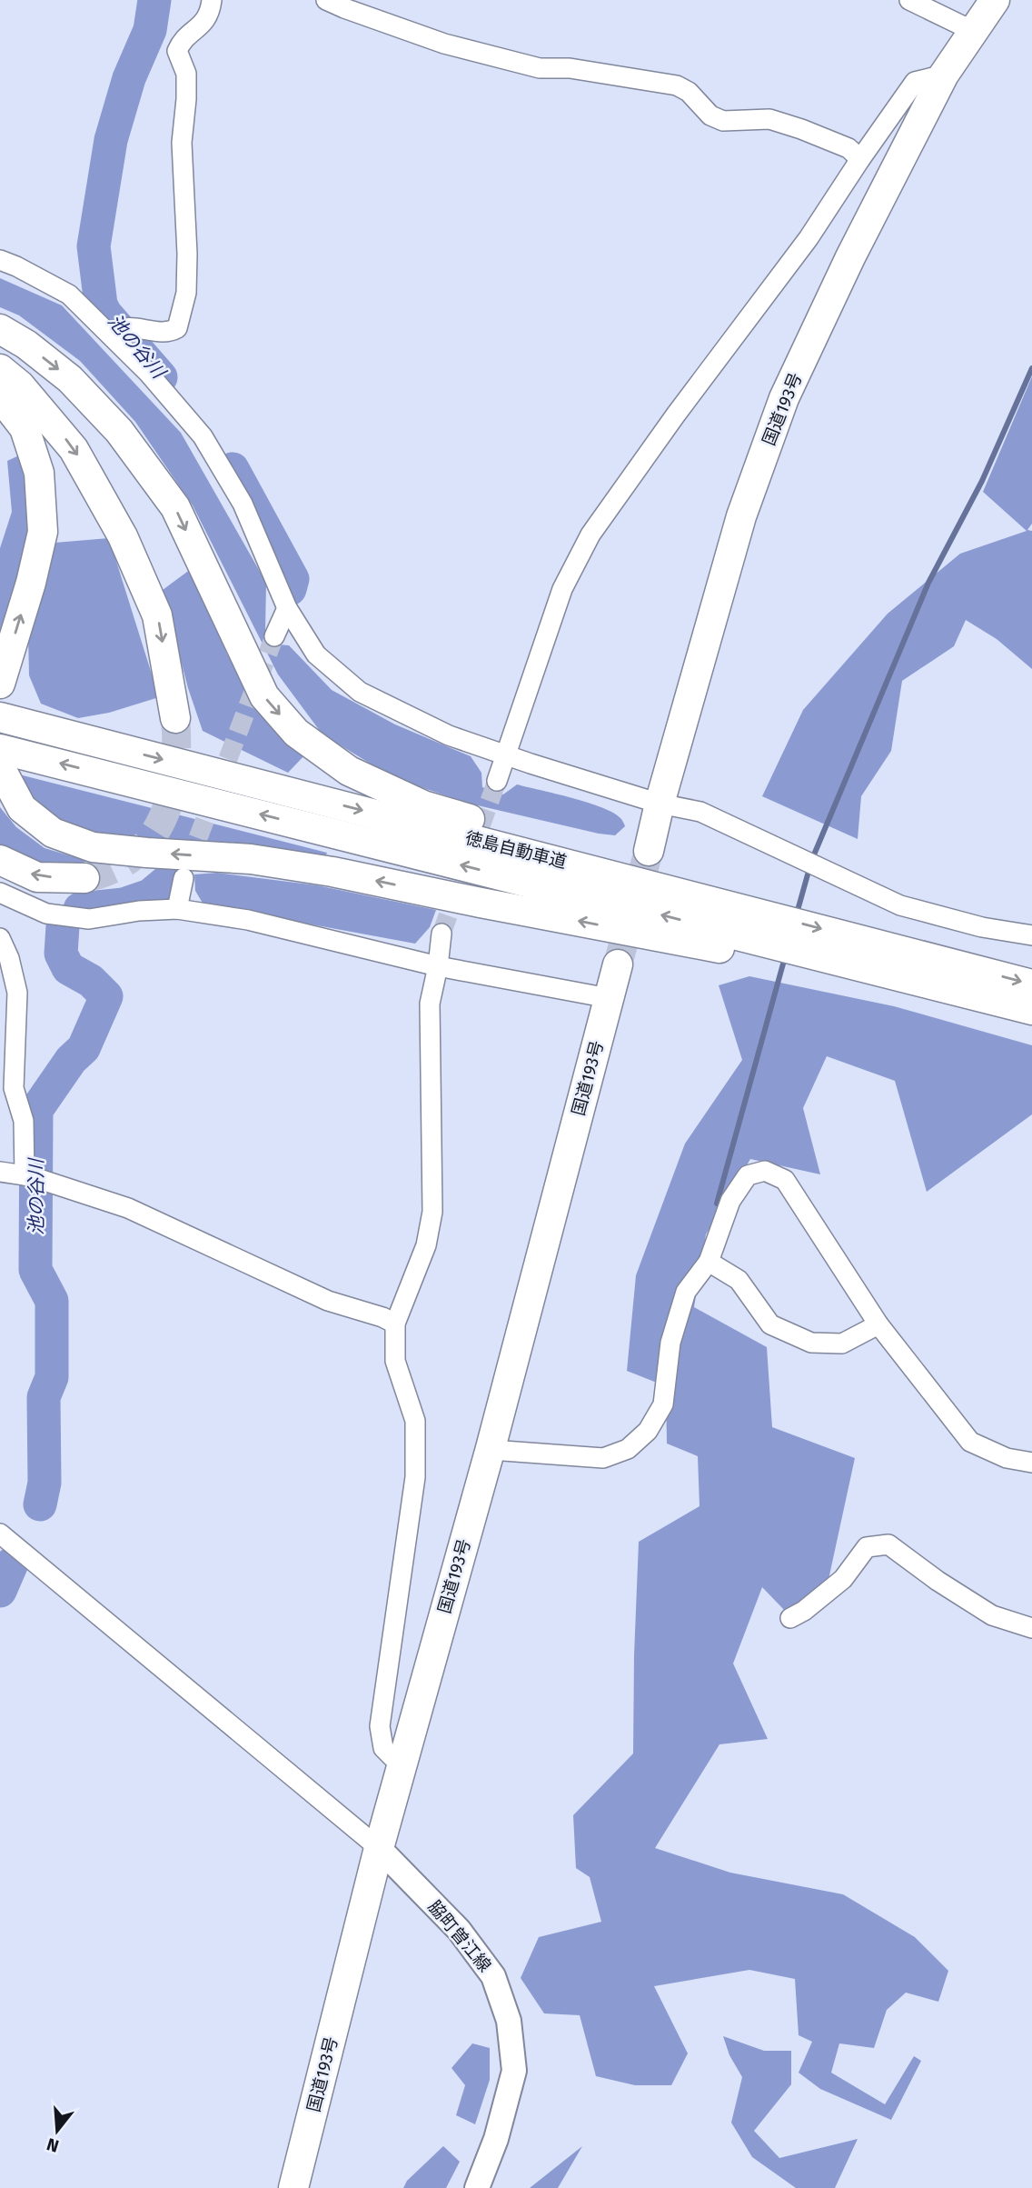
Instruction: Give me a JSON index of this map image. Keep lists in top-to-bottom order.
{
  "streets": {
    "highway": ["国道193号", "徳島自動車道"],
    "main road": ["脇町曽江線"]
  },
  "crossings": [
    ["国道193号", "脇町曽江線"]
  ],
  "water": ["池の谷川"],
  "north": "bottom"
}
